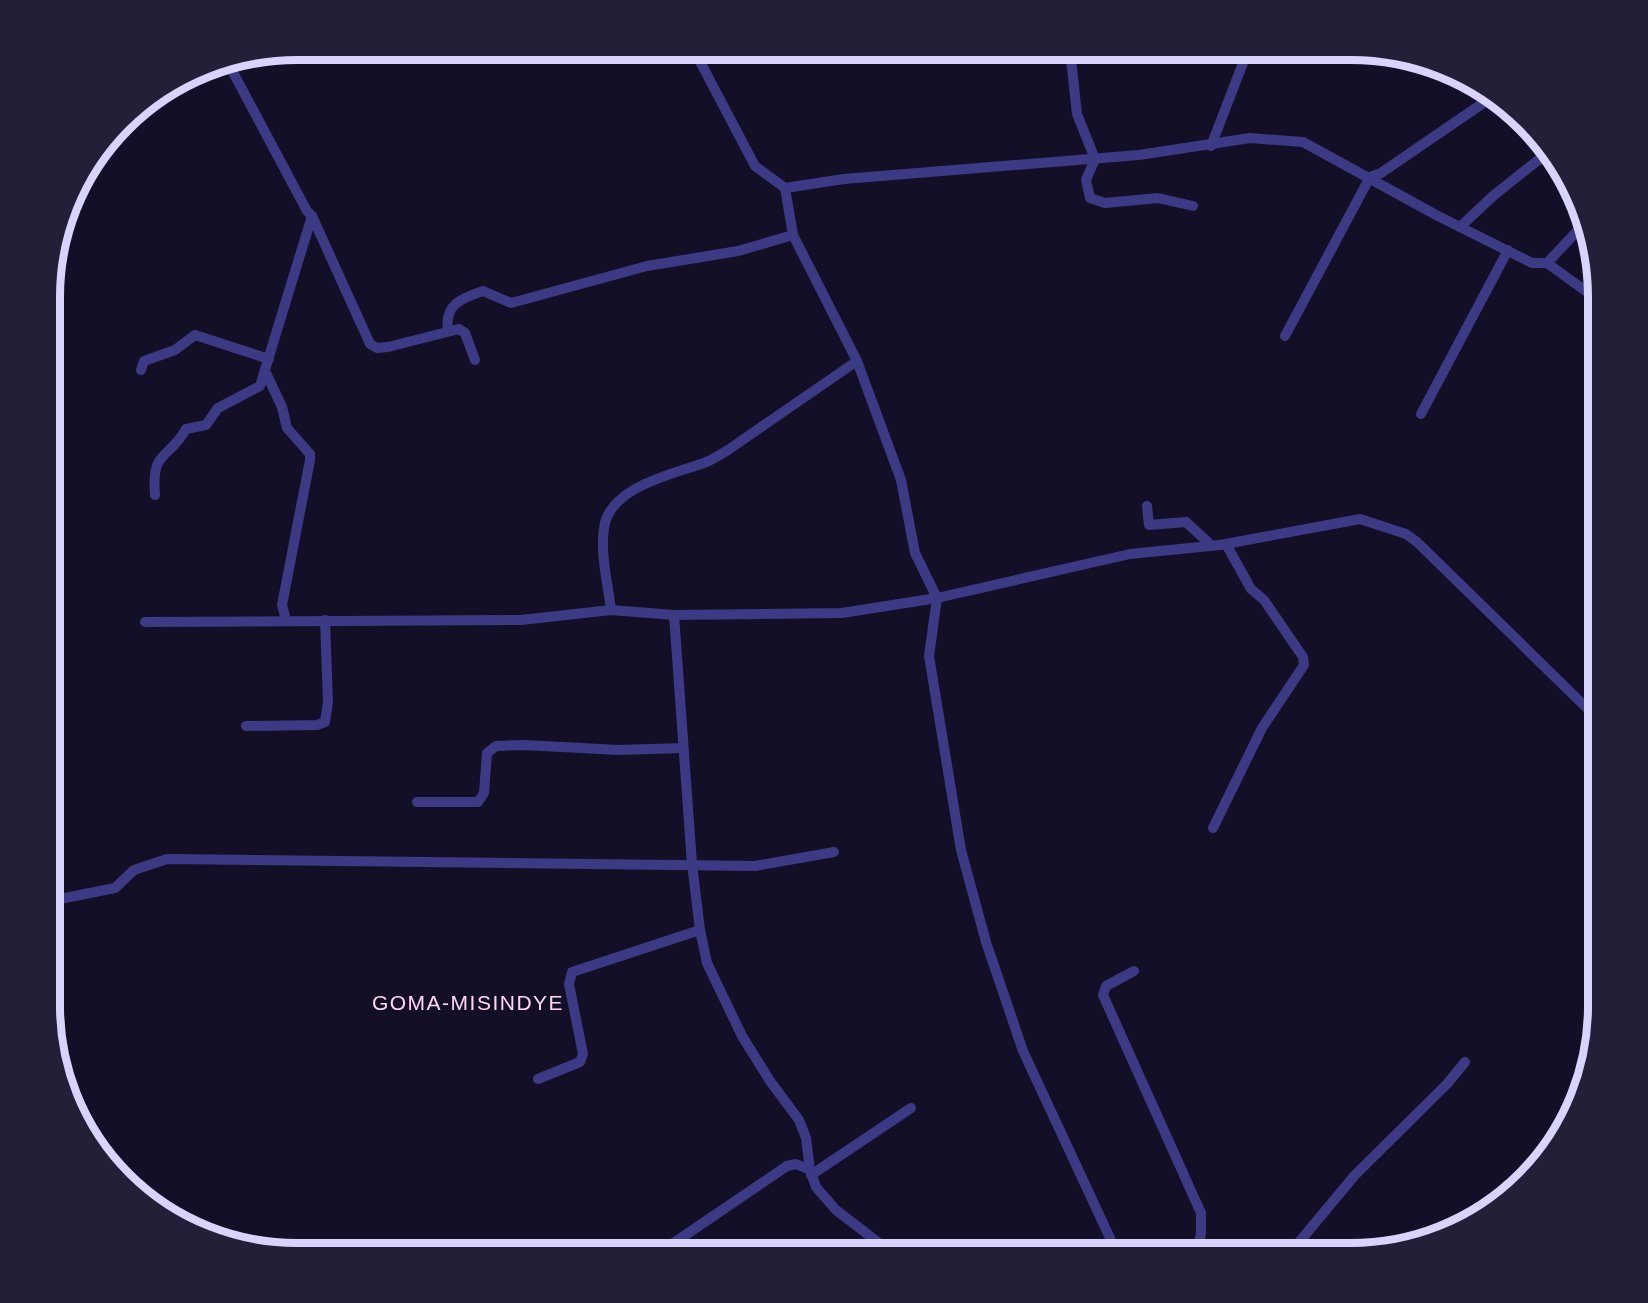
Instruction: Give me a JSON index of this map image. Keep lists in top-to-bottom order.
{
  "districts": ["GOMA-MISINDYE"]
}
